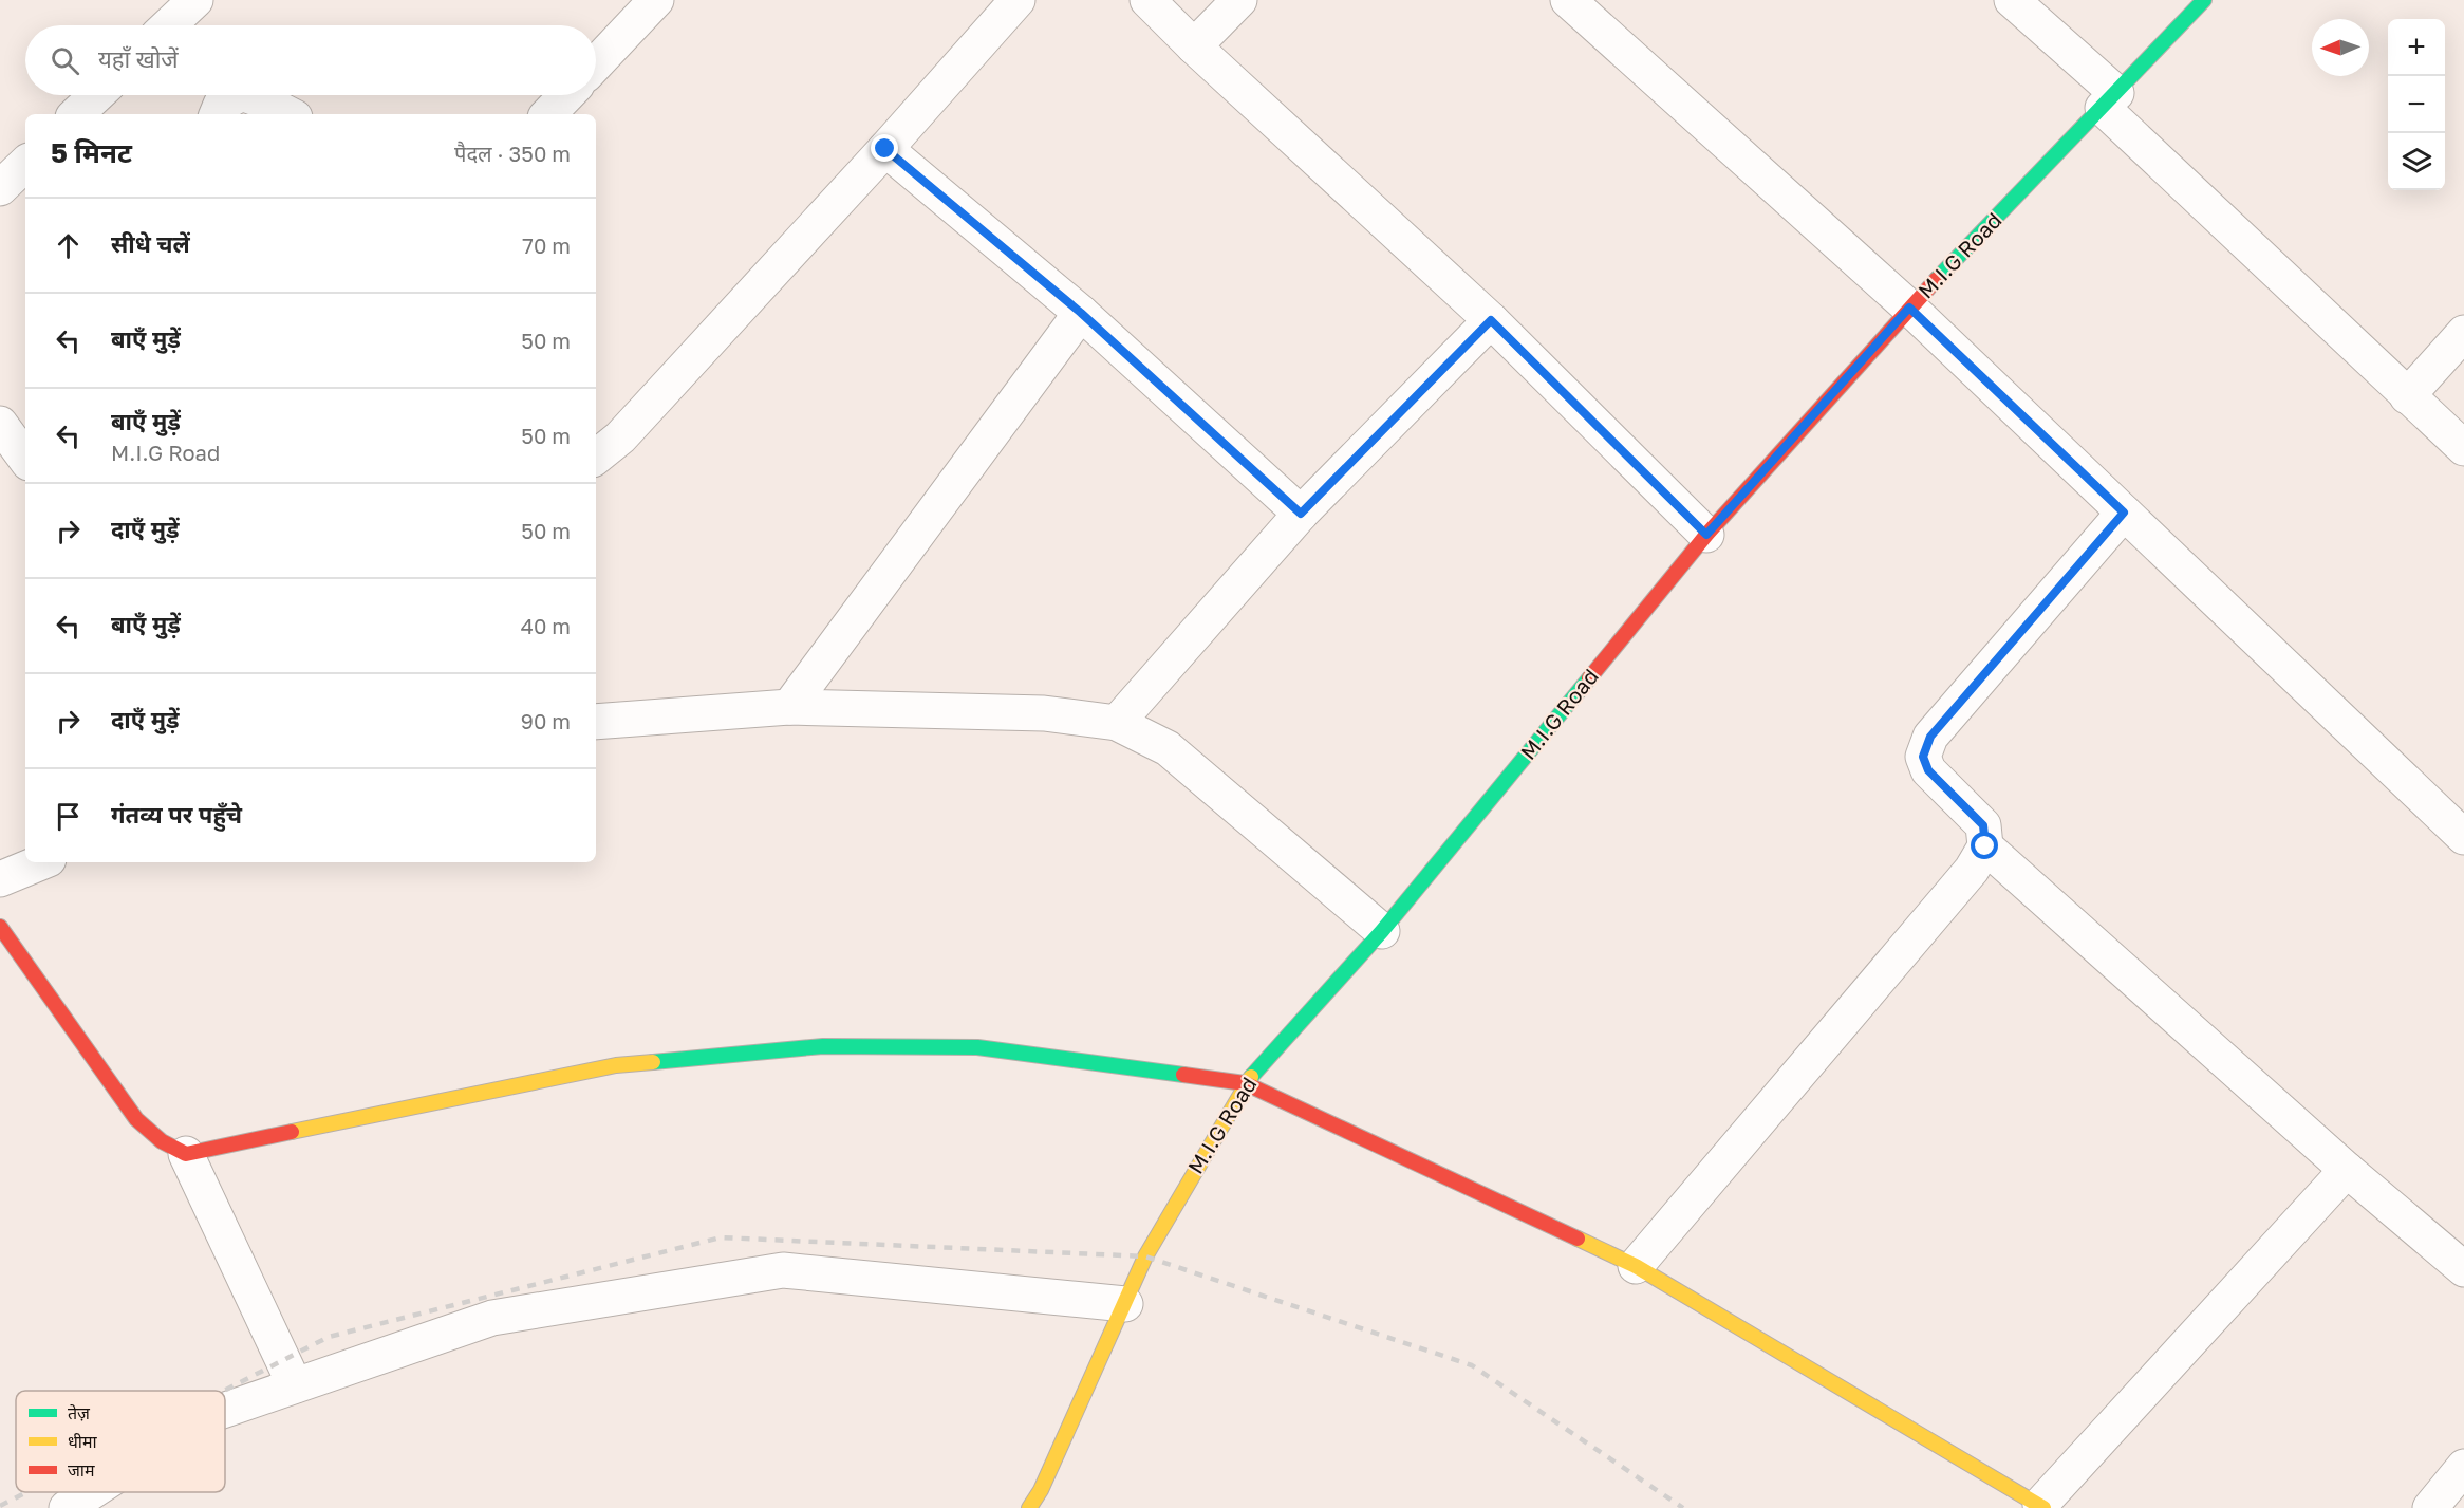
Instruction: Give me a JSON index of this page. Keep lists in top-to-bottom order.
{
  "streets": {
    "street": ["M.I.G Road"]
  },
  "legend": ["तेज़", "धीमा", "जाम"],
  "north": "left",
  "page": {
    "map_buttons": ["+", "−"],
    "search": "यहाँ खोजें",
    "heading": ["5 मिनट", "पैदल · 350 m"],
    "list": [
      ["सीधे चलें", "70 m"],
      ["बाएँ मुड़ें", "50 m"],
      ["बाएँ मुड़ें", "M.I.G Road", "50 m"],
      ["दाएँ मुड़ें", "50 m"],
      ["बाएँ मुड़ें", "40 m"],
      ["दाएँ मुड़ें", "90 m"],
      "गंतव्य पर पहुँचे"
    ]
  }
}
